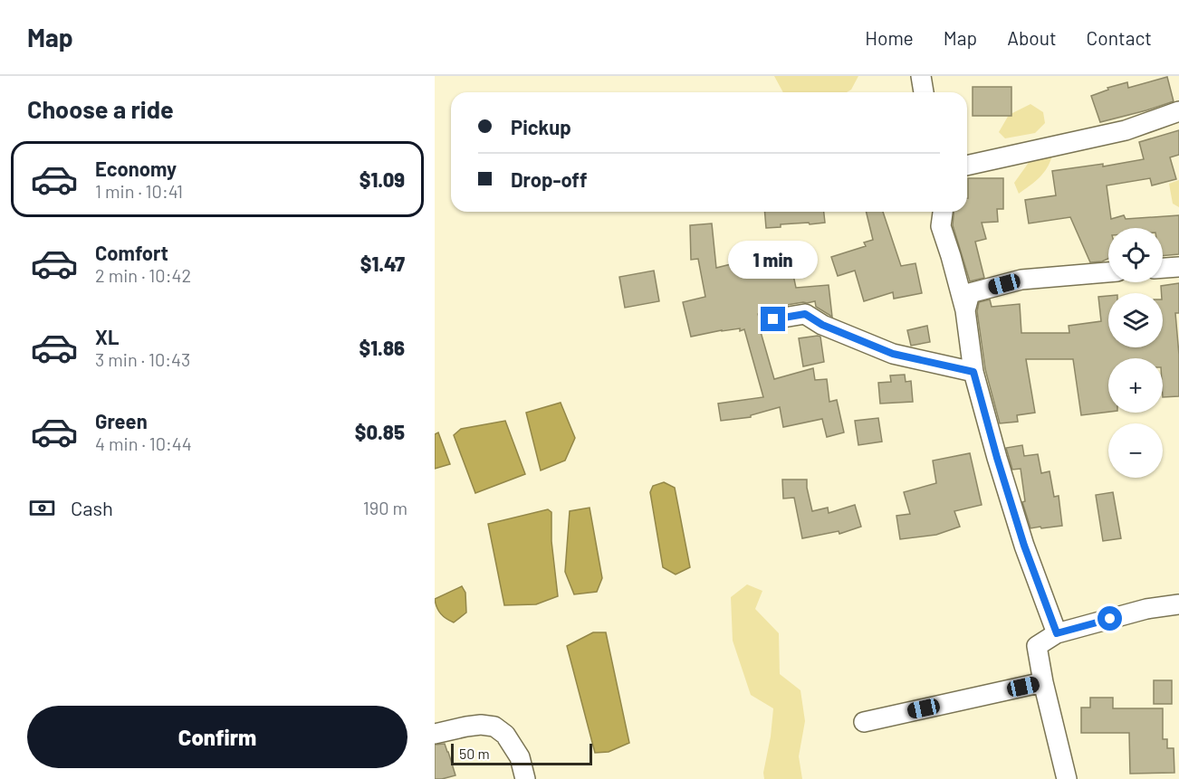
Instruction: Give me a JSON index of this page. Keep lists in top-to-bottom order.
{
  "scale_bar": "50 m",
  "page": {
    "header": "Map",
    "nav": [
      "Home",
      "Map",
      "About",
      "Contact"
    ],
    "heading": "Choose a ride",
    "banner": ["Pickup", "Drop-off"],
    "list": [
      {
        "name": "Economy",
        "note": "1 min · 10:41",
        "value": "$1.09"
      },
      {
        "name": "Comfort",
        "note": "2 min · 10:42",
        "value": "$1.47"
      },
      {
        "name": "XL",
        "note": "3 min · 10:43",
        "value": "$1.86"
      },
      {
        "name": "Green",
        "note": "4 min · 10:44",
        "value": "$0.85"
      }
    ],
    "map_buttons": ["+", "−"],
    "bubble": "1 min",
    "pay": ["Cash", "190 m"],
    "buttons": "Confirm",
    "scale": "50 m"
  }
}
